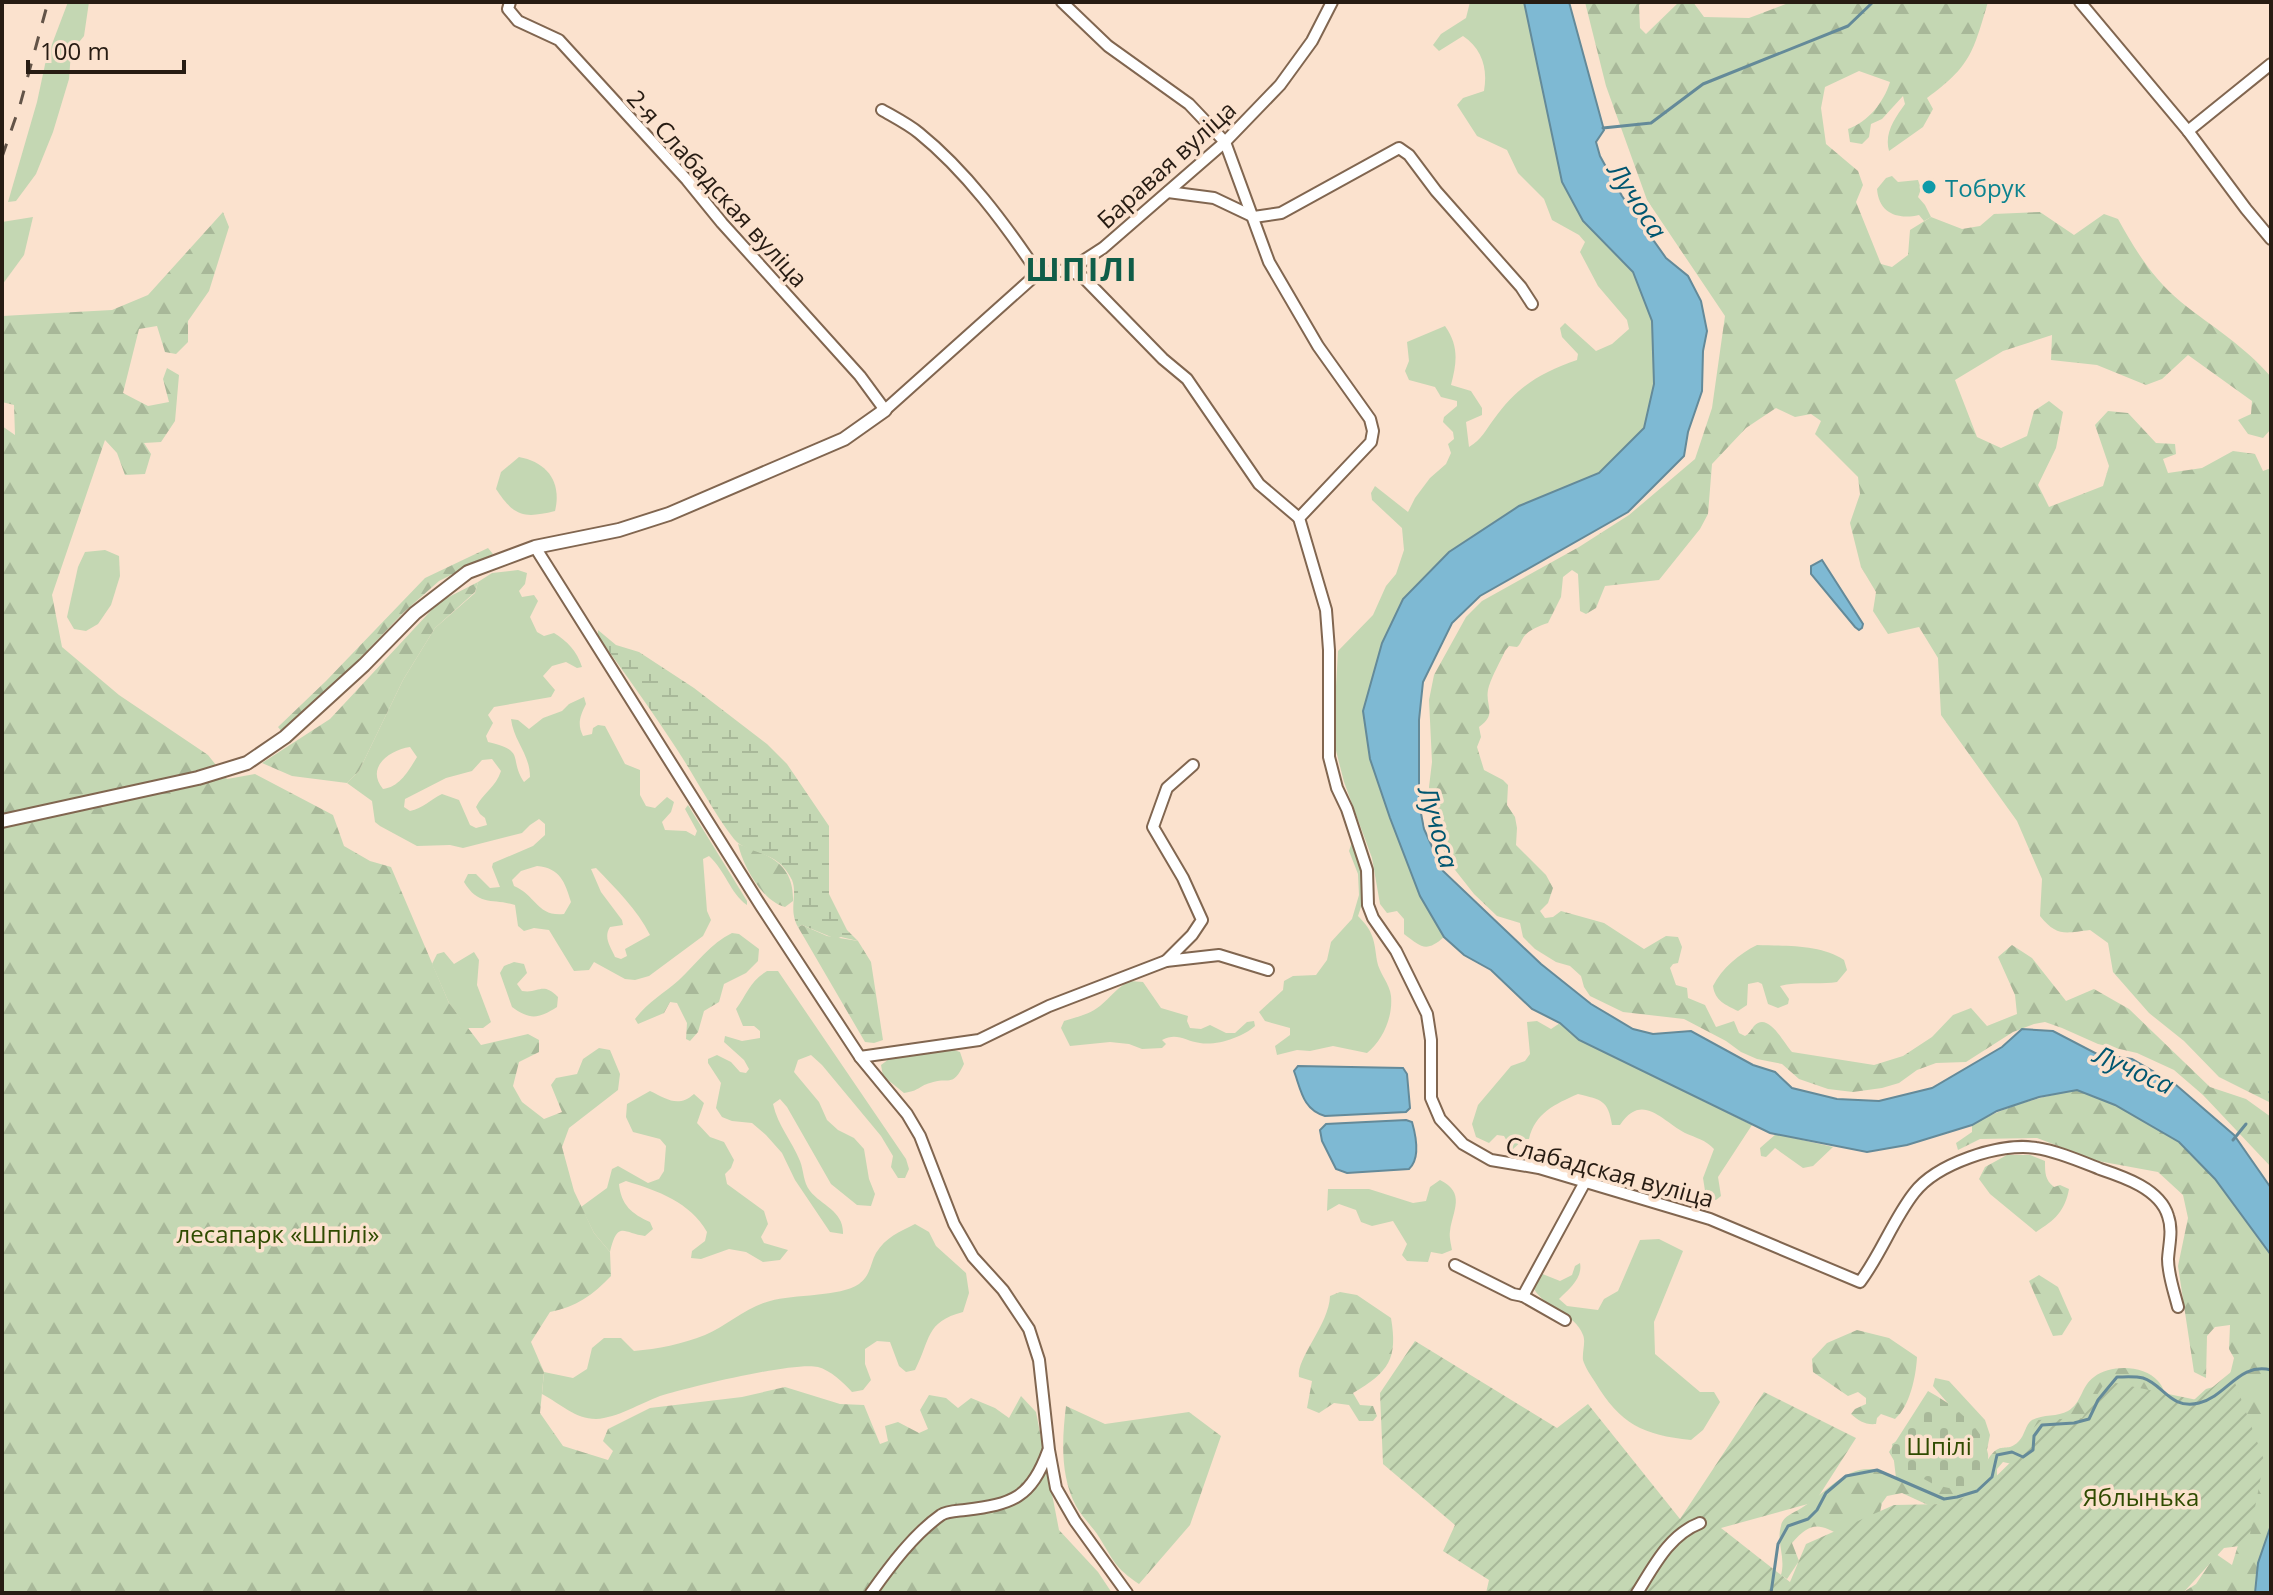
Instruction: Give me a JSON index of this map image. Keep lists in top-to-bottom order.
{
  "streets": {
    "street": ["Баравая вуліца", "2-я Слабадская вуліца", "Слабадская вуліца"]
  },
  "districts": ["ШПІЛІ"],
  "water": ["Лучоса"],
  "parks": ["лесапарк «Шпілі»", "Шпілі", "Яблынька"],
  "places": ["Тобрук"],
  "scale_bar": "100 m"
}
